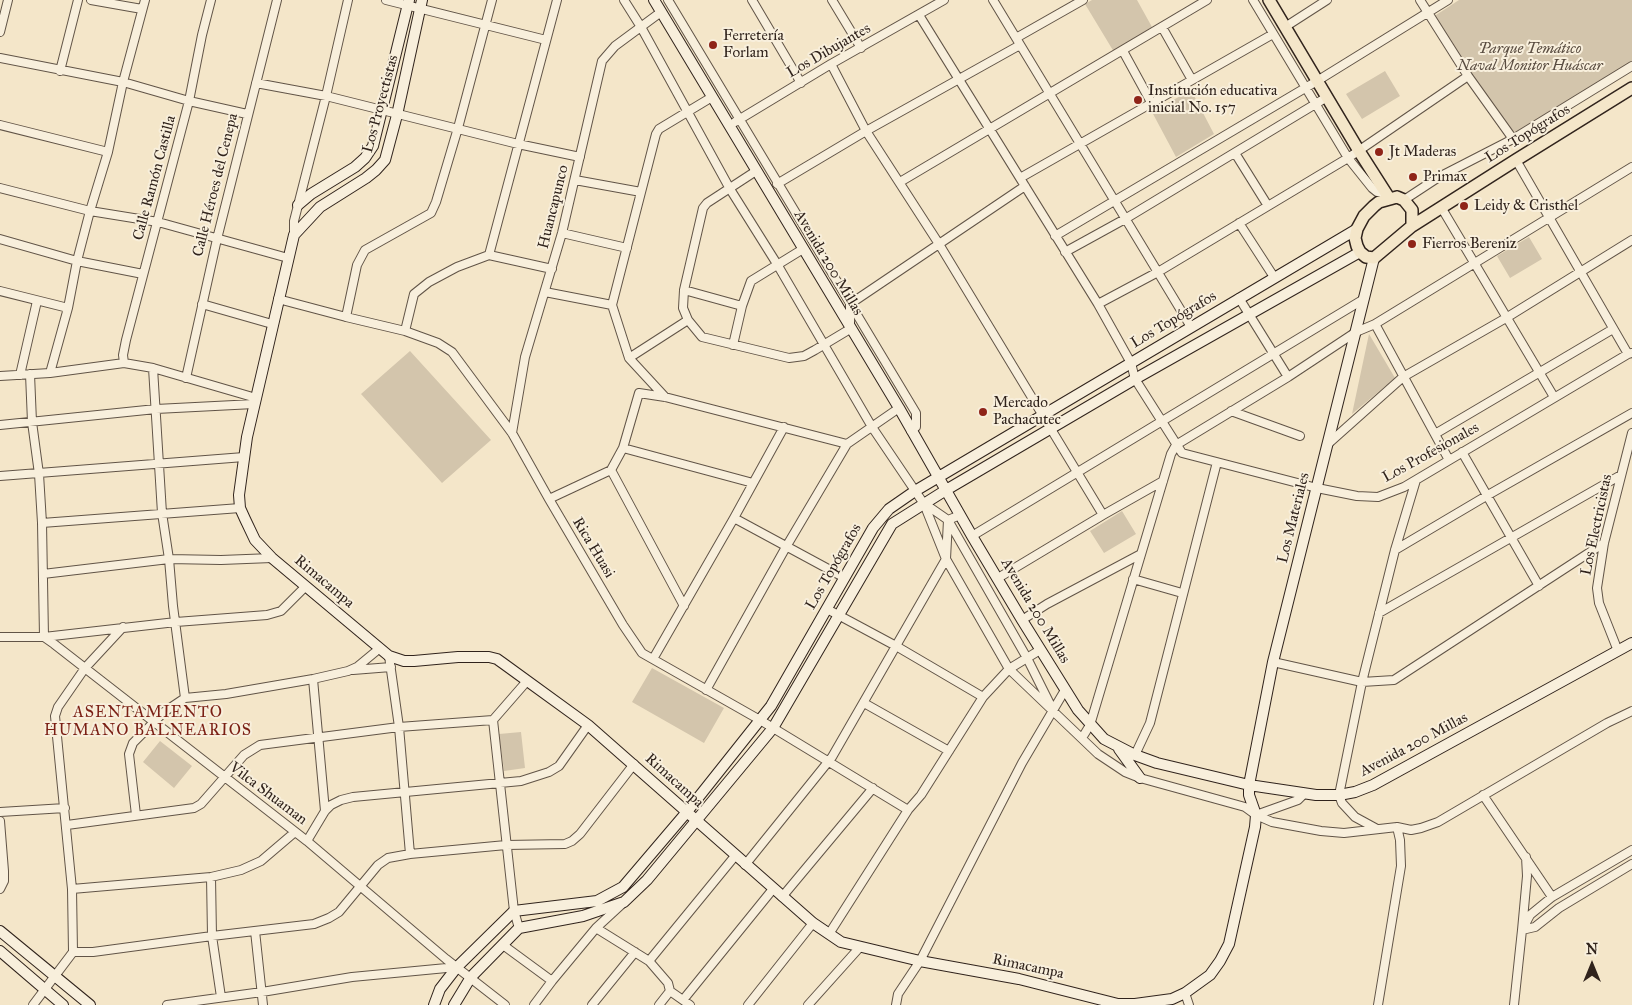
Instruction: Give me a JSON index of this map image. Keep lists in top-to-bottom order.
{
  "streets": {
    "main road": [
      "Los Proyectistas",
      "Los Topógrafos",
      "Avenida 200 Millas",
      "Los Materiales",
      "Rimacampa"
    ],
    "street": [
      "Los Dibujantes",
      "Calle Ramón Castilla",
      "Calle Héroes del Cenepa",
      "Huancapunco",
      "Los Profesionales",
      "Los Electricistas",
      "Rica Huasi",
      "Vilca Shuaman"
    ]
  },
  "crossings": [
    ["Los Dibujantes", "Avenida 200 Millas"],
    ["Los Proyectistas", "Rimacampa"],
    ["Los Topógrafos", "Avenida 200 Millas"],
    ["Los Topógrafos", "Los Materiales"],
    ["Los Topógrafos", "Rica Huasi"],
    ["Los Topógrafos", "Rimacampa"],
    ["Huancapunco", "Avenida 200 Millas"],
    ["Huancapunco", "Rica Huasi"],
    ["Avenida 200 Millas", "Los Materiales"],
    ["Avenida 200 Millas", "Los Electricistas"],
    ["Avenida 200 Millas", "Rimacampa"],
    ["Los Profesionales", "Los Materiales"],
    ["Los Materiales", "Rimacampa"],
    ["Rica Huasi", "Rimacampa"]
  ],
  "districts": ["ASENTAMIENTO HUMANO BALNEARIOS"],
  "parks": ["Parque Temático Naval Monitor Huáscar"],
  "places": [
    "Ferretería Forlam",
    "Institución educativa inicial No. 157",
    "Jt Maderas",
    "Primax",
    "Leidy & Cristhel",
    "Fierros Bereniz",
    "Mercado Pachacutec"
  ],
  "north": "top"
}
